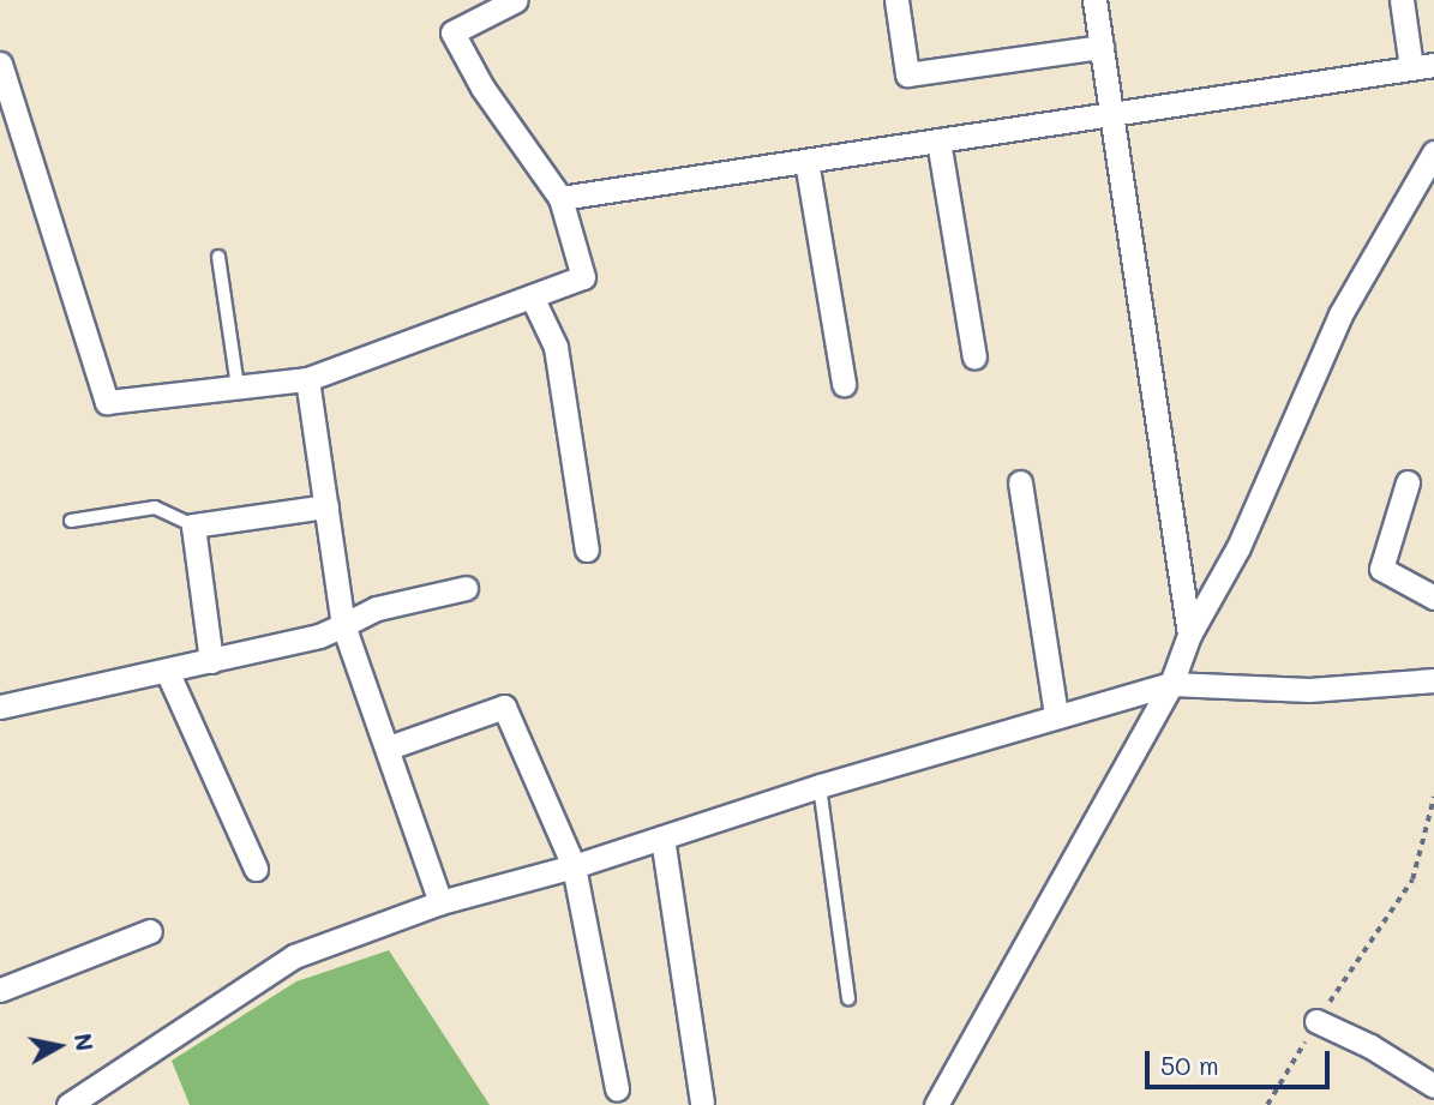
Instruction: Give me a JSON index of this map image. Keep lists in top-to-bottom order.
{
  "scale_bar": "50 m",
  "north": "right"
}
